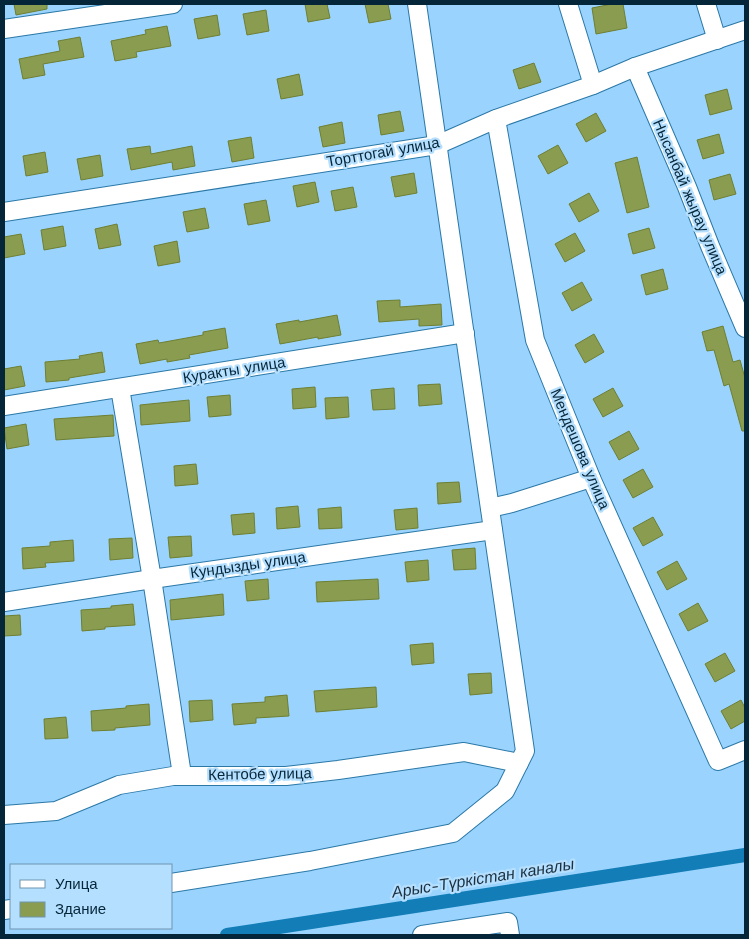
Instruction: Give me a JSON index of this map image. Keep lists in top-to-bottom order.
{
  "streets": {
    "street": [
      "Торттогай улица",
      "Нысанбай жырау улица",
      "Куракты улица",
      "Мендешова улица",
      "Кундызды улица",
      "Кентобе улица"
    ]
  },
  "crossings": [
    ["Торттогай улица", "Нысанбай жырау улица"],
    ["Торттогай улица", "Мендешова улица"]
  ],
  "water": ["Арыс-Түркістан каналы"],
  "legend": ["Улица", "Здание"]
}
